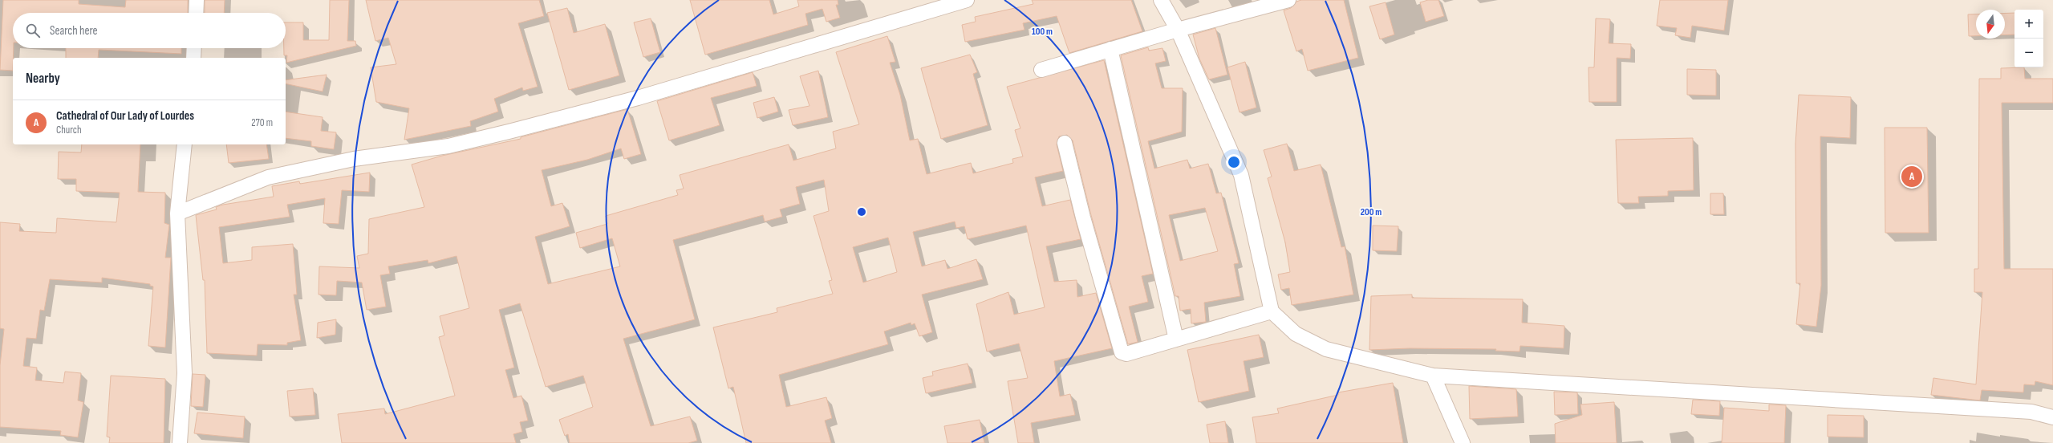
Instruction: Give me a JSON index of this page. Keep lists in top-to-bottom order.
{
  "north": "bottom",
  "page": {
    "map_buttons": ["+", "−"],
    "search": "Search here",
    "heading": "Nearby",
    "list": [
      {
        "mark": "A",
        "name": "Cathedral of Our Lady of Lourdes",
        "note": "Church",
        "value": "270 m"
      }
    ],
    "pins": "A"
  },
  "rings": ["100 m", "200 m"]
}
